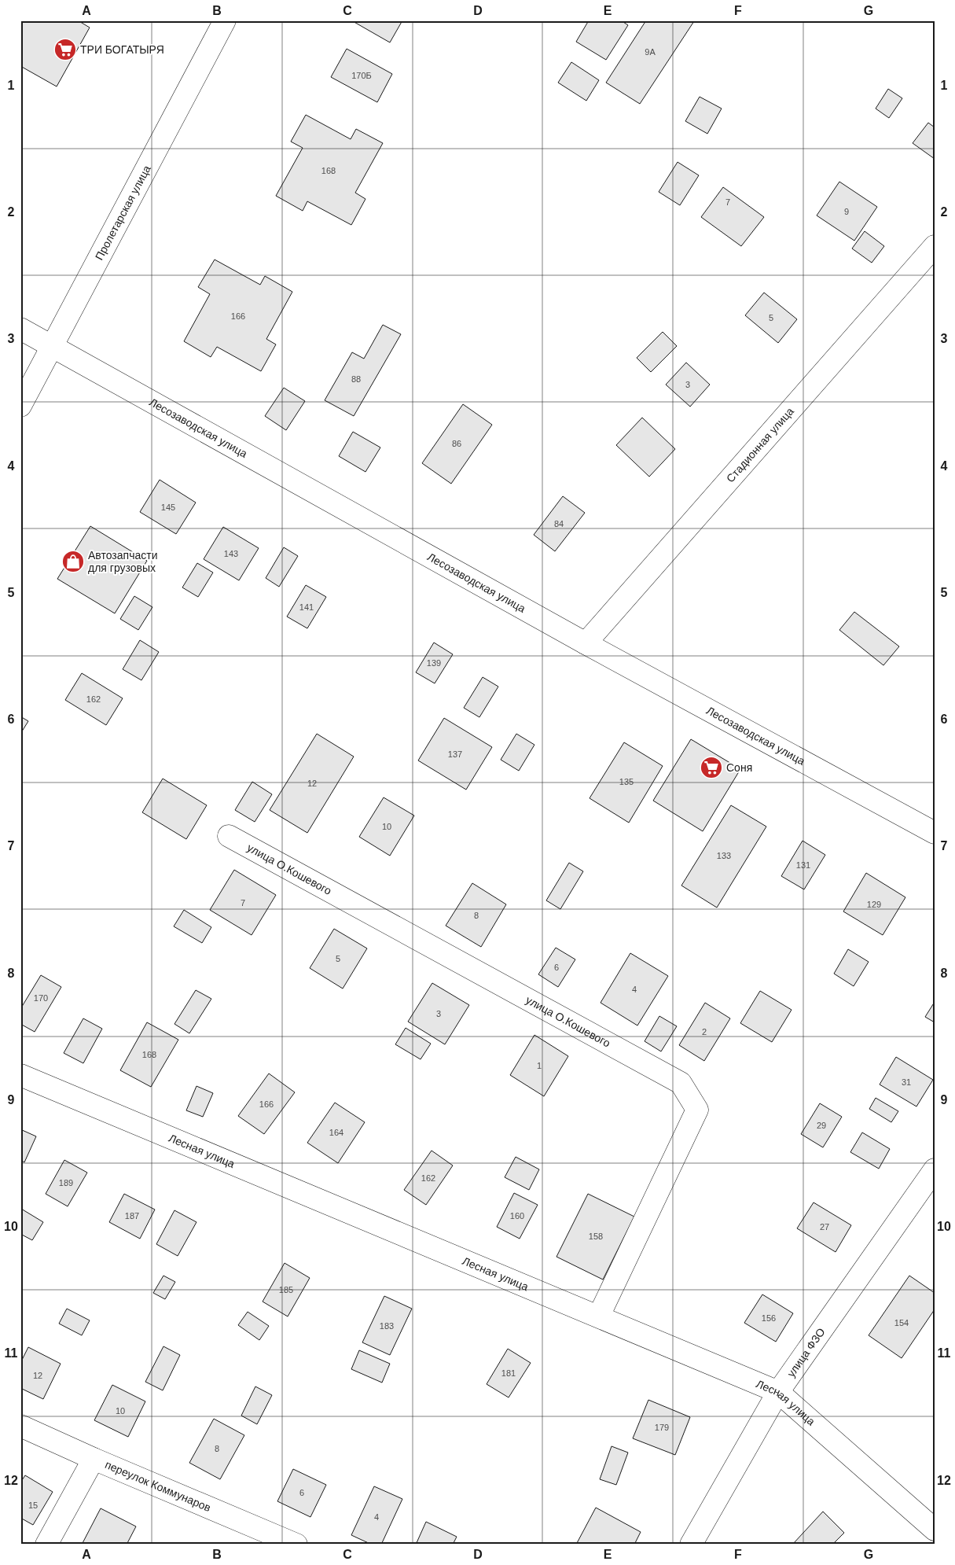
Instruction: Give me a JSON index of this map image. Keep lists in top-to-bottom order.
{
  "streets": {
    "street": [
      "Пролетарская улица",
      "Лесозаводская улица",
      "Стадионная улица",
      "улица О.Кошевого",
      "Лесная улица",
      "улица ФЗО",
      "переулок Коммунаров"
    ]
  },
  "crossings": [
    ["Пролетарская улица", "Лесозаводская улица"],
    ["Лесозаводская улица", "Стадионная улица"],
    ["улица О.Кошевого", "Лесная улица"],
    ["Лесная улица", "улица ФЗО"]
  ],
  "places": {
    "supermarket": ["ТРИ БОГАТЫРЯ", "Соня"],
    "shop": ["Автозапчасти для грузовых"]
  },
  "house_numbers": [
    "9А",
    "170Б",
    "168",
    "7",
    "9",
    "166",
    "5",
    "88",
    "3",
    "86",
    "145",
    "84",
    "143",
    "141",
    "139",
    "162",
    "137",
    "135",
    "12",
    "10",
    "133",
    "131",
    "7",
    "129",
    "8",
    "5",
    "6",
    "4",
    "170",
    "3",
    "2",
    "168",
    "1",
    "31",
    "166",
    "29",
    "164",
    "162",
    "189",
    "187",
    "160",
    "27",
    "158",
    "185",
    "156",
    "154",
    "183",
    "181",
    "12",
    "10",
    "179",
    "8",
    "6",
    "15",
    "4"
  ],
  "grid": {
    "columns": [
      "A",
      "B",
      "C",
      "D",
      "E",
      "F",
      "G"
    ],
    "rows": [
      "1",
      "2",
      "3",
      "4",
      "5",
      "6",
      "7",
      "8",
      "9",
      "10",
      "11",
      "12"
    ]
  }
}
